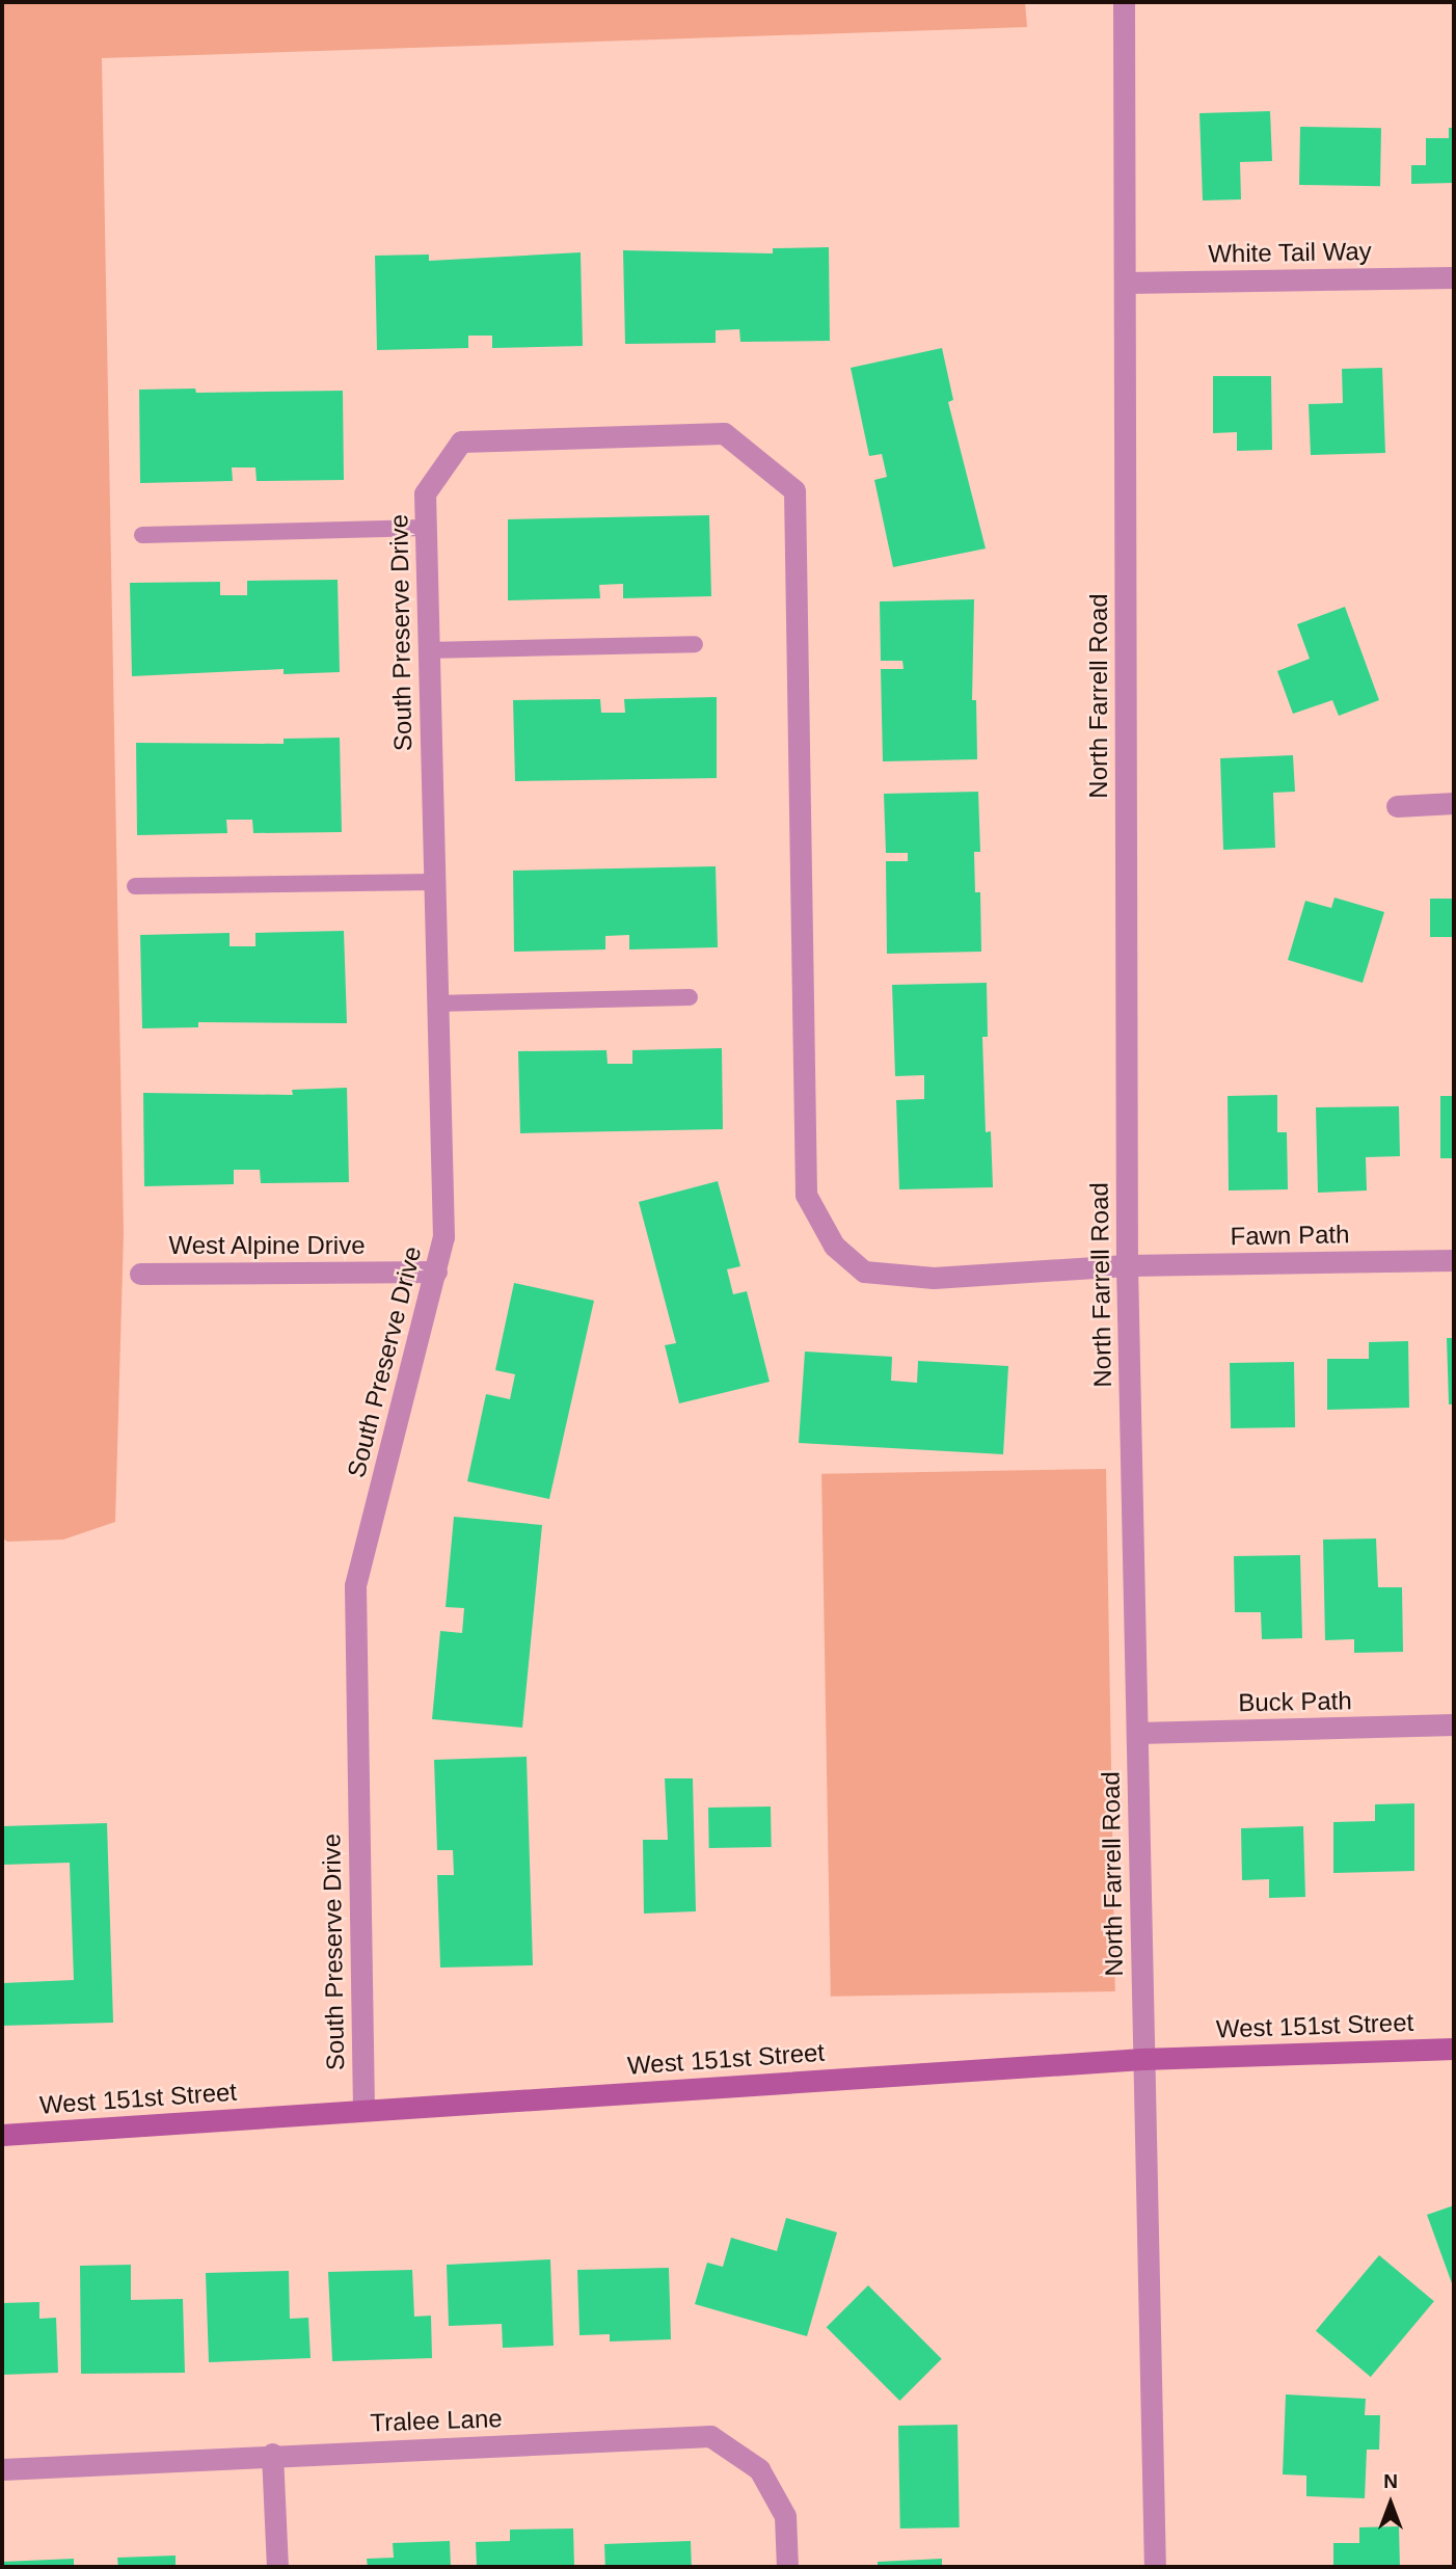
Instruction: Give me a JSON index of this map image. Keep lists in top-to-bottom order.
{
  "streets": {
    "street": [
      "White Tail Way",
      "South Preserve Drive",
      "North Farrell Road",
      "Fawn Path",
      "West Alpine Drive",
      "Buck Path",
      "West 151st Street",
      "Tralee Lane"
    ]
  },
  "crossings": [
    ["White Tail Way", "North Farrell Road"],
    ["South Preserve Drive", "North Farrell Road"],
    ["South Preserve Drive", "Fawn Path"],
    ["South Preserve Drive", "West Alpine Drive"],
    ["South Preserve Drive", "West 151st Street"],
    ["North Farrell Road", "Fawn Path"],
    ["North Farrell Road", "Buck Path"],
    ["North Farrell Road", "West 151st Street"]
  ],
  "north": "top"
}
